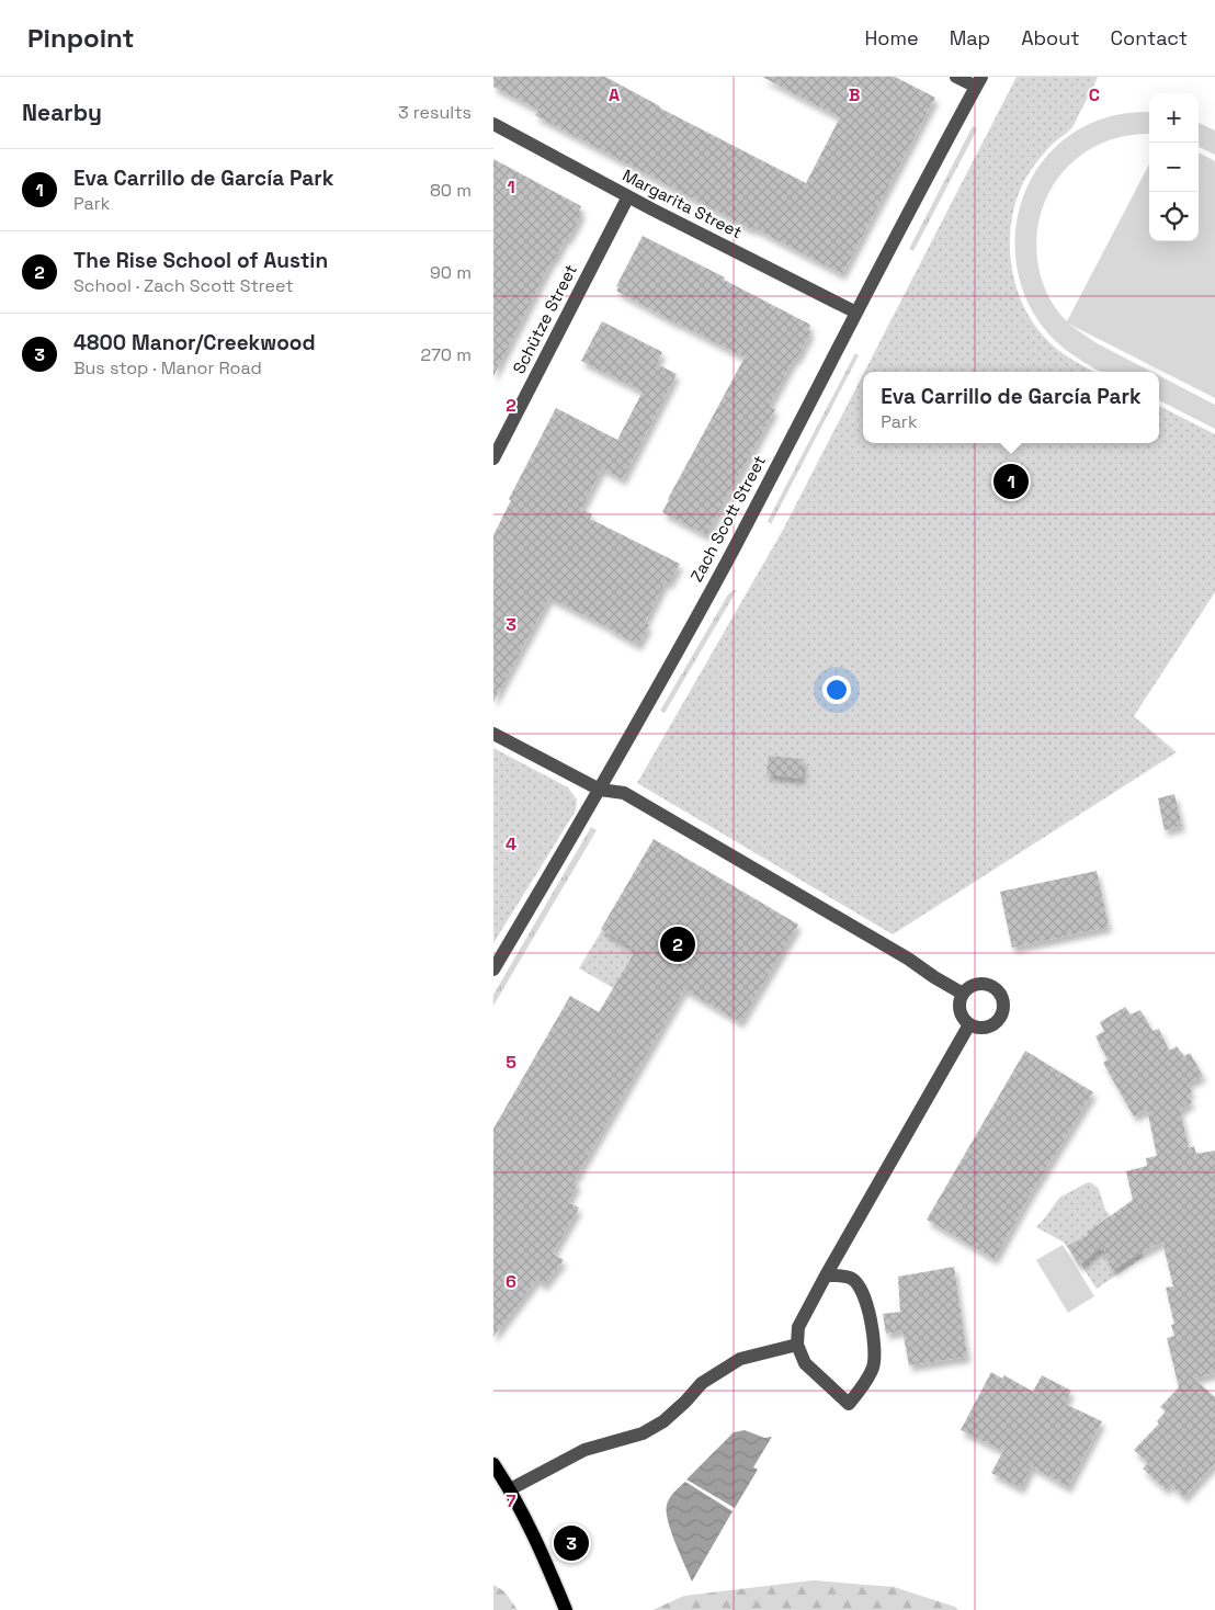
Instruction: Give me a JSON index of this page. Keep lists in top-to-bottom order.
{
  "streets": {
    "street": ["Margarita Street", "Schütze Street", "Zach Scott Street"]
  },
  "crossings": [
    ["Margarita Street", "Schütze Street"],
    ["Margarita Street", "Zach Scott Street"]
  ],
  "page": {
    "header": "Pinpoint",
    "nav": [
      "Home",
      "Map",
      "About",
      "Contact"
    ],
    "heading": ["Nearby", "3 results"],
    "map_buttons": ["+", "−"],
    "list": [
      {
        "mark": "1",
        "name": "Eva Carrillo de García Park",
        "note": "Park",
        "value": "80 m"
      },
      {
        "mark": "2",
        "name": "The Rise School of Austin",
        "note": "School · Zach Scott Street",
        "value": "90 m"
      },
      {
        "mark": "3",
        "name": "4800 Manor/Creekwood",
        "note": "Bus stop · Manor Road",
        "value": "270 m"
      }
    ],
    "popup": ["Eva Carrillo de García Park", "Park"],
    "pins": ["1", "2", "3"]
  },
  "grid": {
    "columns": ["A", "B", "C"],
    "rows": [
      "1",
      "2",
      "3",
      "4",
      "5",
      "6",
      "7"
    ]
  }
}
